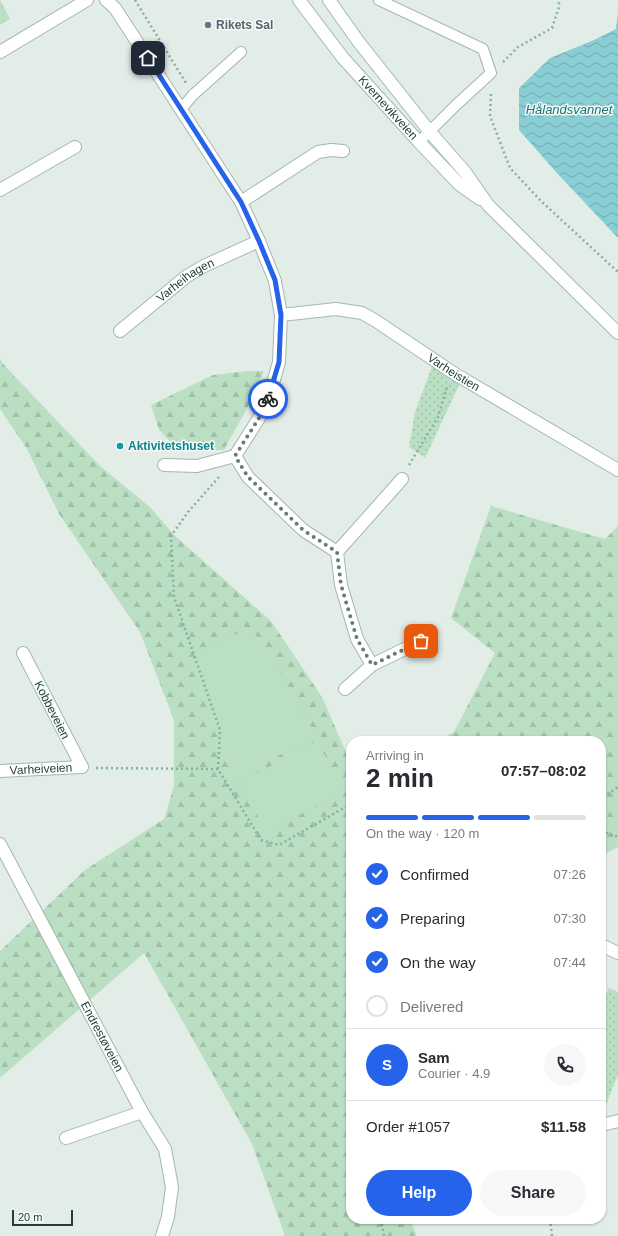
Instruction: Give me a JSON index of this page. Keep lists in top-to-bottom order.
{
  "streets": {
    "street": [
      "Kvernevikveien",
      "Varheihagen",
      "Varheistien",
      "Kobbeveien",
      "Varheiveien",
      "Endrestøveien"
    ]
  },
  "crossings": [
    ["Kobbeveien", "Varheiveien"]
  ],
  "water": ["Hålandsvannet"],
  "places": ["Rikets Sal", "Aktivitetshuset"],
  "scale_bar": "20 m",
  "page": {
    "heading": ["2 min", "Arriving in", "07:57–08:02"],
    "panel": [
      "Sam",
      "Courier · 4.9",
      "Order #1057",
      "$11.58"
    ],
    "bar": "On the way · 120 m",
    "list": [
      ["Confirmed", "07:26"],
      ["Preparing", "07:30"],
      ["On the way", "07:44"],
      "Delivered"
    ],
    "round": "S",
    "buttons": ["Help", "Share"],
    "scale": "20 m"
  }
}
